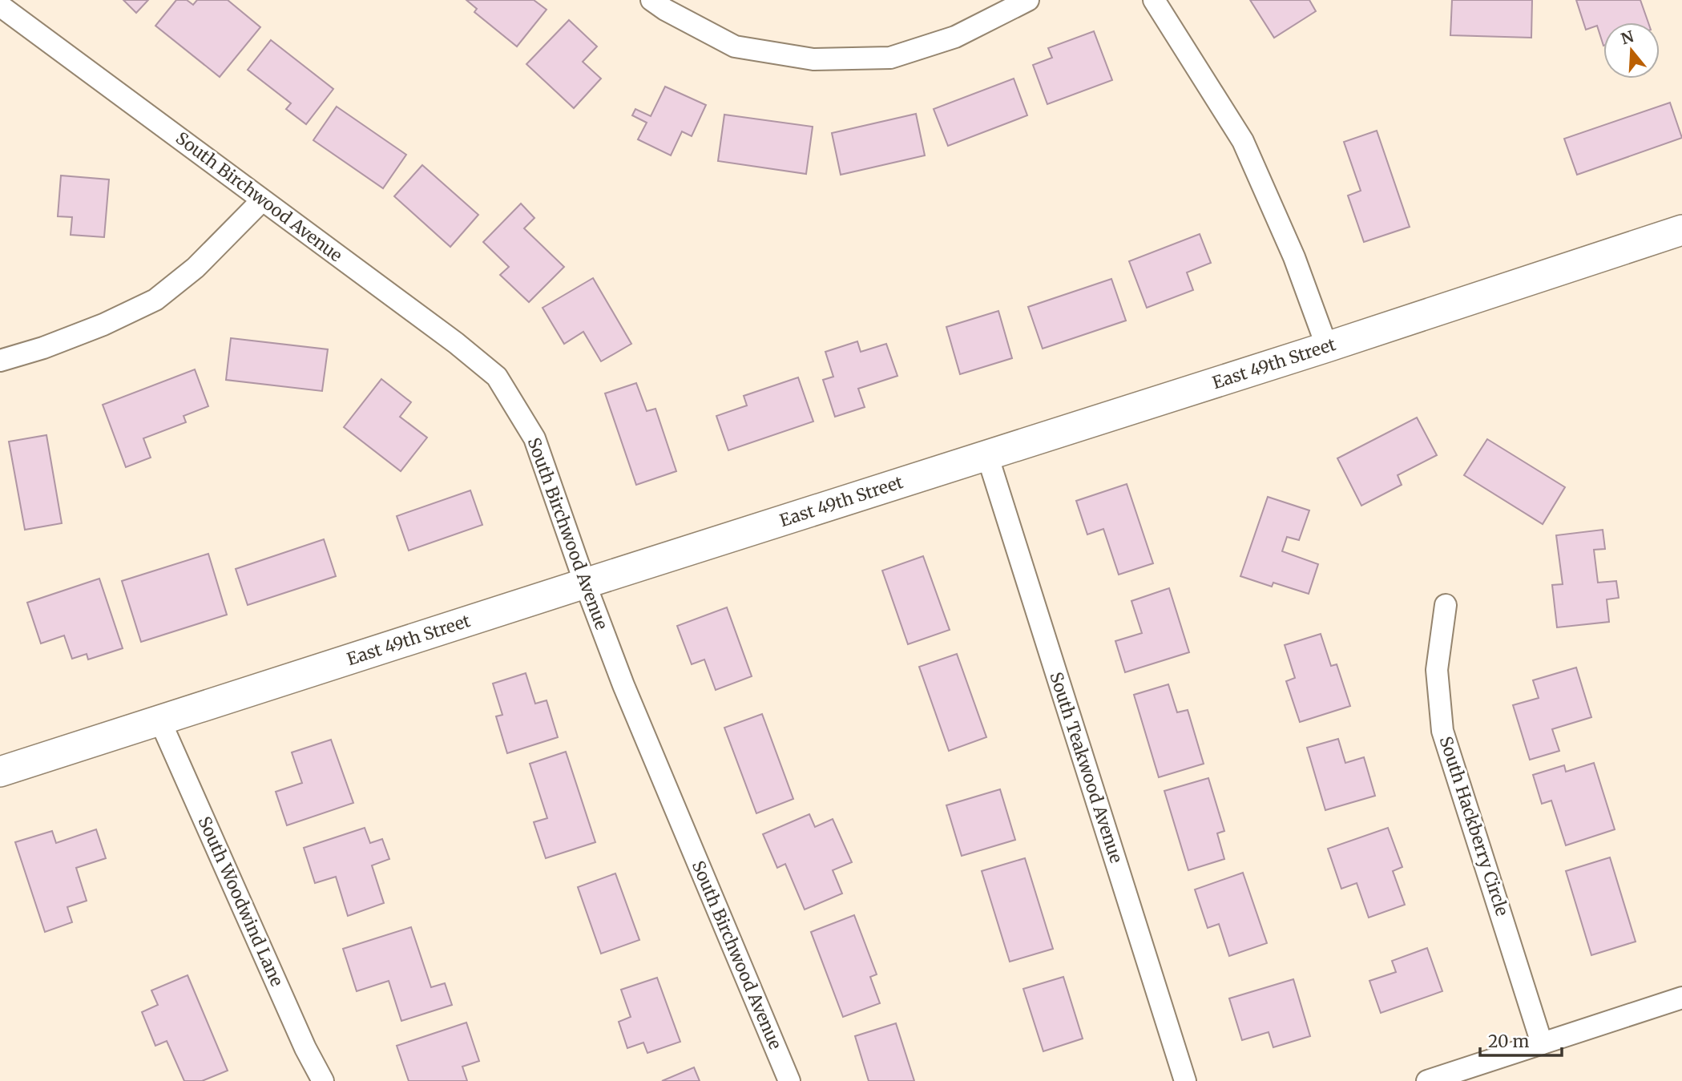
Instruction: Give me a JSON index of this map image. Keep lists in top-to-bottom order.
{
  "streets": {
    "street": [
      "South Birchwood Avenue",
      "East 49th Street",
      "South Teakwood Avenue",
      "South Hackberry Circle",
      "South Woodwind Lane"
    ]
  },
  "crossings": [
    ["South Birchwood Avenue", "East 49th Street"],
    ["East 49th Street", "South Teakwood Avenue"],
    ["East 49th Street", "South Woodwind Lane"]
  ],
  "scale_bar": "20 m",
  "north": "top"
}
